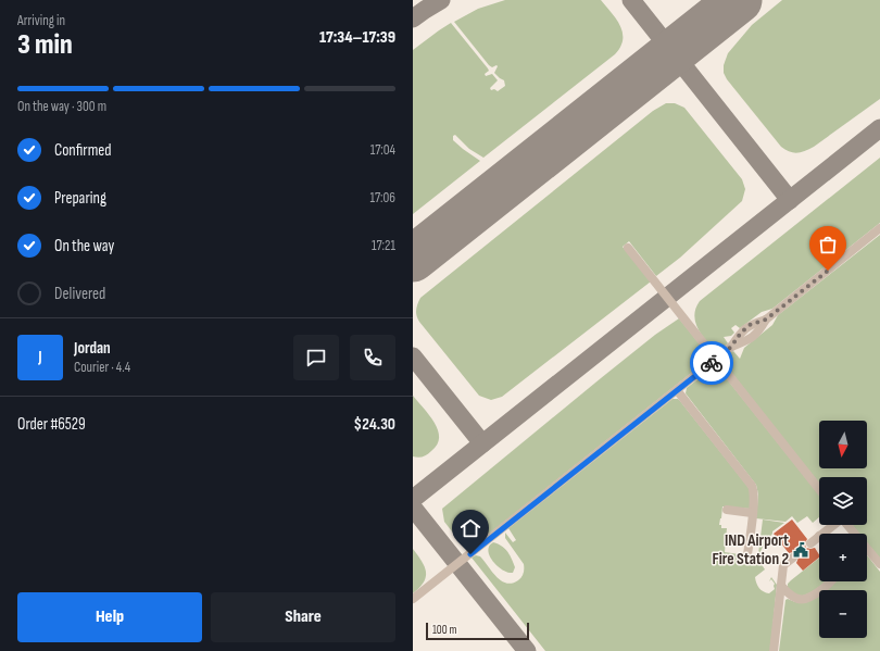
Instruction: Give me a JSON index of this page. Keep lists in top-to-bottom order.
{
  "places": {
    "public building": ["IND Airport Fire Station 2"]
  },
  "scale_bar": "100 m",
  "north": "bottom",
  "page": {
    "heading": ["3 min", "Arriving in", "17:34–17:39"],
    "panel": [
      "Jordan",
      "Courier · 4.4",
      "Order #6529",
      "$24.30"
    ],
    "bar": "On the way · 300 m",
    "list": [
      ["Confirmed", "17:04"],
      ["Preparing", "17:06"],
      ["On the way", "17:21"],
      "Delivered"
    ],
    "round": "J",
    "map_buttons": ["+", "−"],
    "buttons": ["Help", "Share"],
    "scale": "100 m"
  }
}
